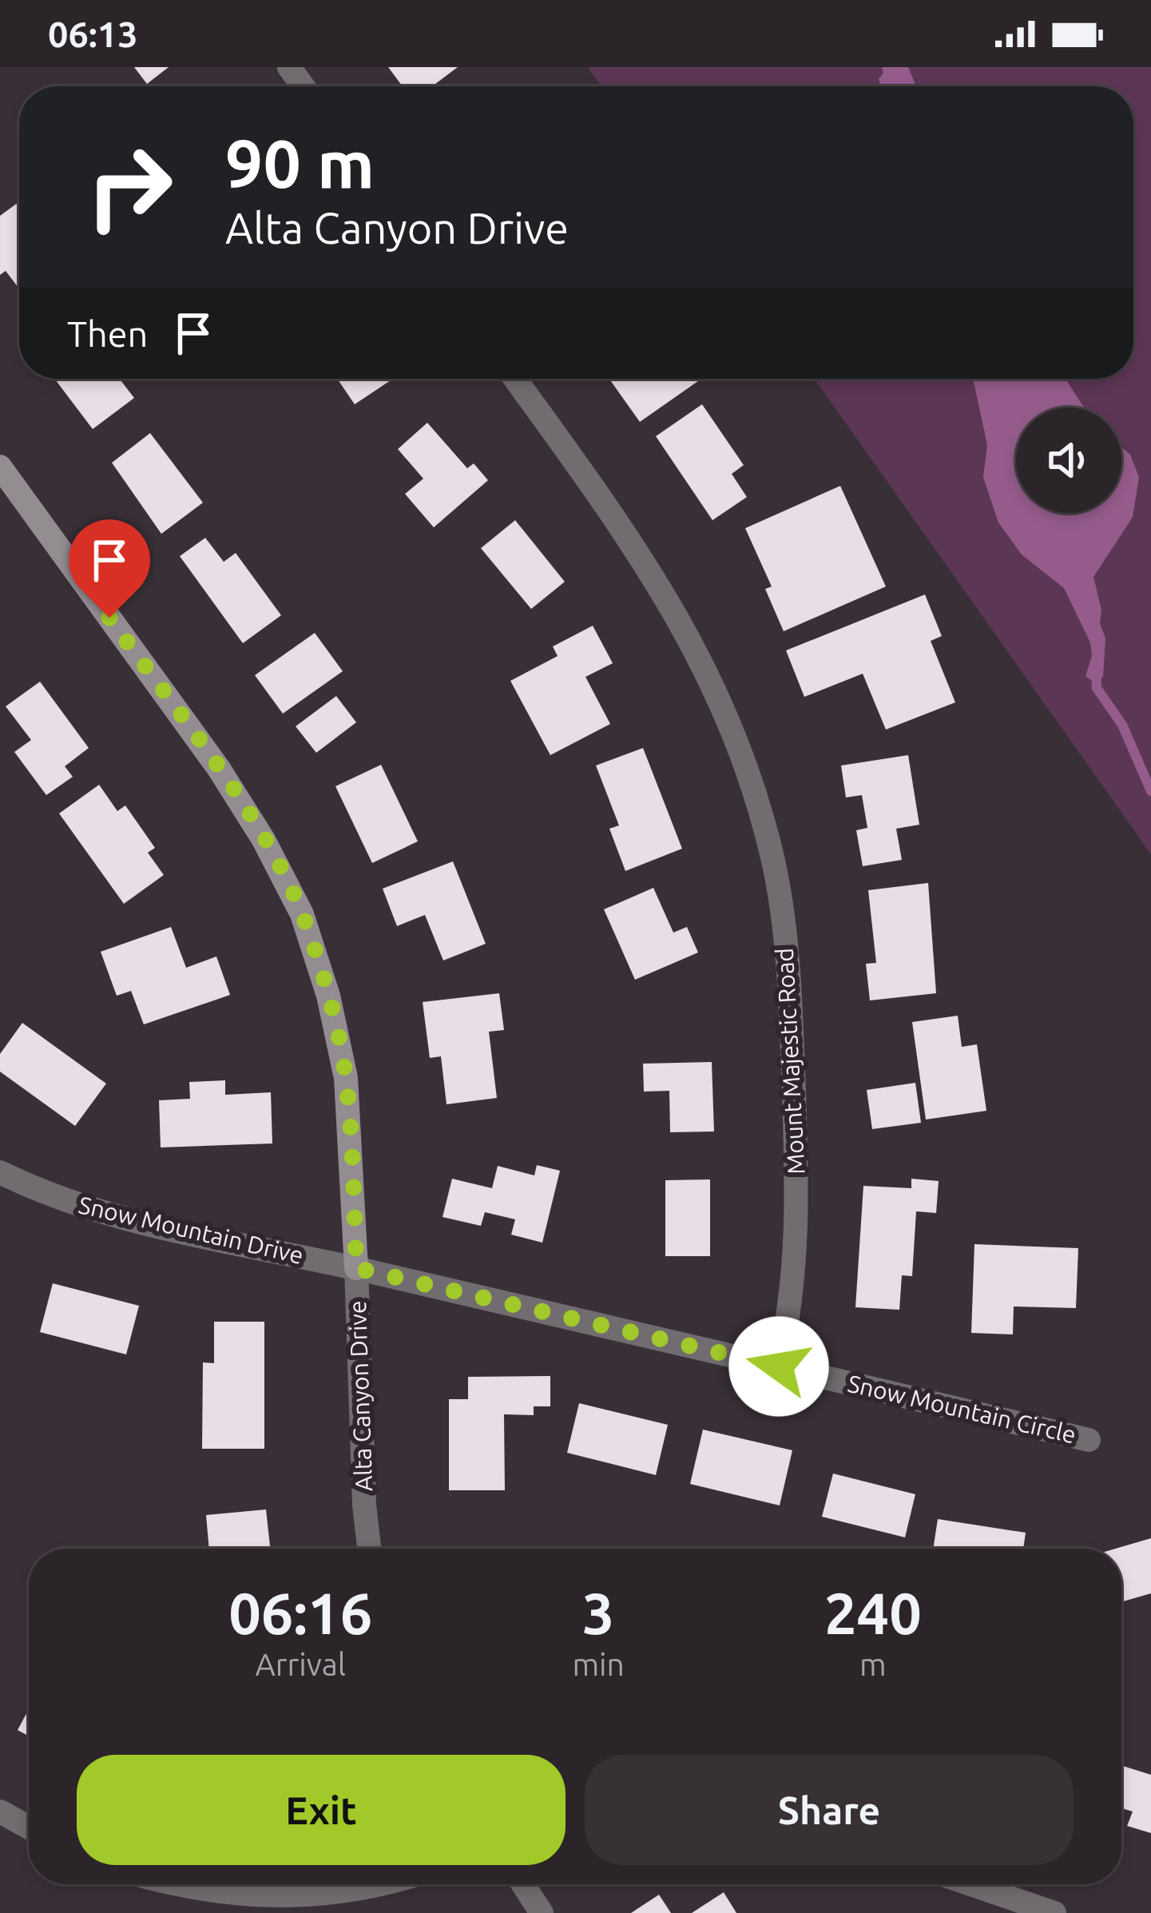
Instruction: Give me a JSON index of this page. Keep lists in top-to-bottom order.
{
  "streets": {
    "street": [
      "Mount Majestic Road",
      "Snow Mountain Drive",
      "Alta Canyon Drive",
      "Snow Mountain Circle"
    ]
  },
  "crossings": [
    ["Mount Majestic Road", "Snow Mountain Drive"],
    ["Mount Majestic Road", "Snow Mountain Circle"],
    ["Snow Mountain Drive", "Alta Canyon Drive"],
    ["Snow Mountain Drive", "Snow Mountain Circle"]
  ],
  "page": {
    "status": "06:13",
    "turn": ["90 m", "Alta Canyon Drive"],
    "then": "Then",
    "eta": [
      "06:16",
      "Arrival",
      "3",
      "min",
      "240",
      "m"
    ],
    "buttons": ["Exit", "Share"]
  }
}
